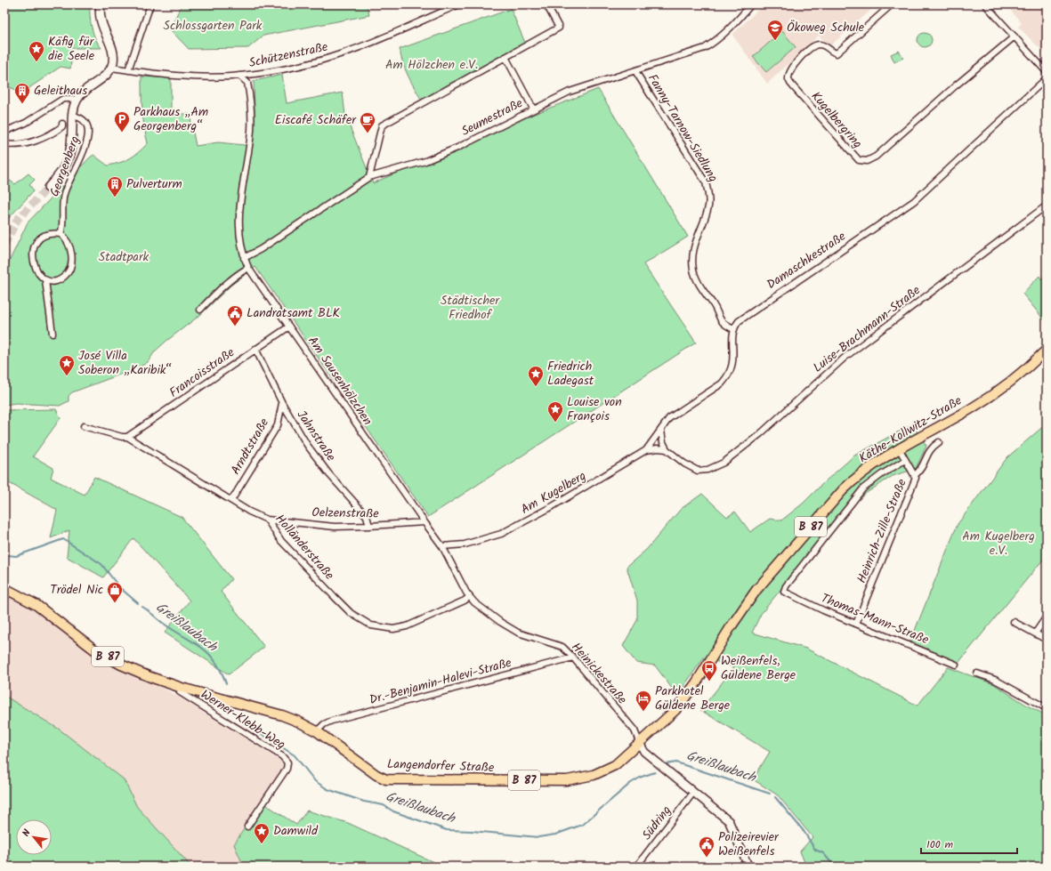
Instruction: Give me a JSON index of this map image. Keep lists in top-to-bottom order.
{
  "streets": {
    "main road": ["Käthe-Kollwitz-Straße", "B 87", "Langendorfer Straße"],
    "street": [
      "Schützenstraße",
      "Seumestraße",
      "Kugelbergring",
      "Fanny-Tarnow-Siedlung",
      "Georgenberg",
      "Damaschkestraße",
      "Luise-Brachmann-Straße",
      "Francoisstraße",
      "Am Sausenhölzchen",
      "Jahnstraße",
      "Arndtstraße",
      "Am Kugelberg",
      "Oelzenstraße",
      "Heinrich-Zille-Straße",
      "Holländerstraße",
      "Thomas-Mann-Straße",
      "Heinickestraße",
      "Dr.-Benjamin-Halevi-Straße",
      "Werner-Klebb-Weg",
      "Südring"
    ]
  },
  "crossings": [
    ["Schützenstraße", "Am Sausenhölzchen"],
    ["Seumestraße", "Fanny-Tarnow-Siedlung"],
    ["Seumestraße", "Am Sausenhölzchen"],
    ["Fanny-Tarnow-Siedlung", "Damaschkestraße"],
    ["Francoisstraße", "Am Sausenhölzchen"],
    ["Francoisstraße", "Jahnstraße"],
    ["Francoisstraße", "Holländerstraße"],
    ["Am Sausenhölzchen", "Am Kugelberg"],
    ["Am Sausenhölzchen", "Oelzenstraße"],
    ["Am Sausenhölzchen", "Heinickestraße"],
    ["Käthe-Kollwitz-Straße", "Heinrich-Zille-Straße"],
    ["Käthe-Kollwitz-Straße", "Heinickestraße"],
    ["Käthe-Kollwitz-Straße", "Langendorfer Straße"],
    ["Jahnstraße", "Arndtstraße"],
    ["Jahnstraße", "Oelzenstraße"],
    ["Arndtstraße", "Holländerstraße"],
    ["Am Kugelberg", "Heinickestraße"],
    ["Oelzenstraße", "Holländerstraße"],
    ["Heinrich-Zille-Straße", "Thomas-Mann-Straße"],
    ["Holländerstraße", "Heinickestraße"],
    ["Heinickestraße", "Dr.-Benjamin-Halevi-Straße"],
    ["Heinickestraße", "Langendorfer Straße"],
    ["Dr.-Benjamin-Halevi-Straße", "Langendorfer Straße"],
    ["Werner-Klebb-Weg", "Langendorfer Straße"]
  ],
  "water": ["Greißlaubach"],
  "parks": [
    "Schlossgarten Park",
    "Am Hölzchen e.V.",
    "Stadtpark",
    "Städtischer Friedhof",
    "Am Kugelberg e.V."
  ],
  "places": {
    "school or university": ["Ökoweg Schule"],
    "place": [
      "Käfig für die Seele",
      "José Villa Soberon „Karibik“",
      "Friedrich Ladegast",
      "Louise von François",
      "Damwild"
    ],
    "building": ["Geleithaus", "Pulverturm"],
    "parking": ["Parkhaus „Am Georgenberg“"],
    "cafe": ["Eiscafé Schäfer"],
    "public building": ["Landratsamt BLK", "Polizeirevier Weißenfels"],
    "shop": ["Trödel Nic"],
    "bus stop": ["Weißenfels, Güldene Berge"],
    "hotel": ["Parkhotel Güldene Berge"]
  },
  "scale_bar": "100 m",
  "north": "top left"
}
